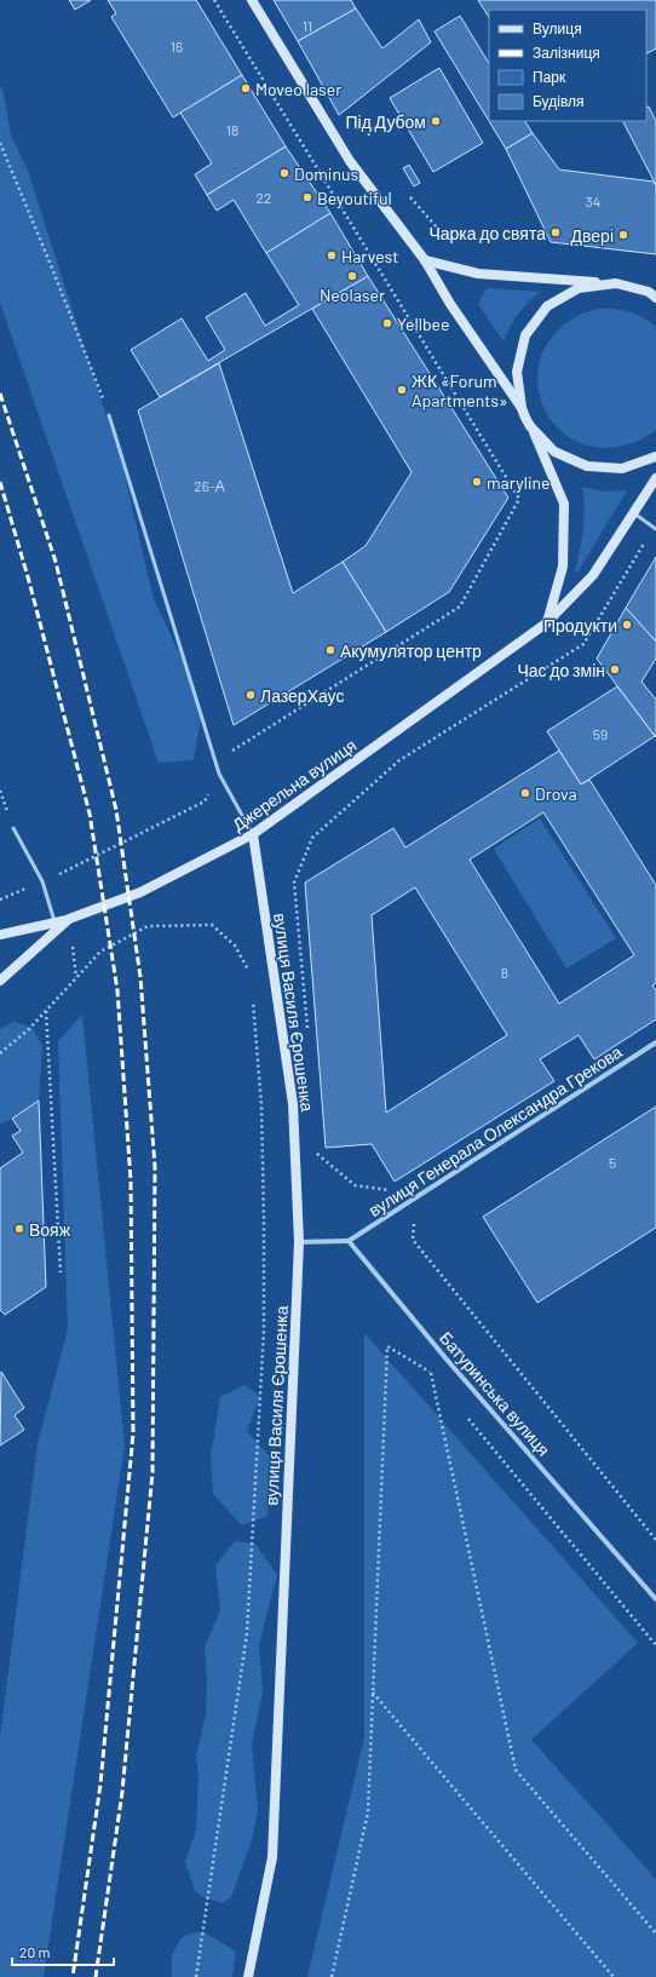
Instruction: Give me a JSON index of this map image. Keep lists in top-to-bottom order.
{
  "streets": {
    "street": [
      "Джерельна вулиця",
      "вулиця Василя Єрошенка",
      "вулиця Генерала Олександра Грекова",
      "Батуринська вулиця"
    ]
  },
  "crossings": [
    ["Джерельна вулиця", "вулиця Василя Єрошенка"],
    ["вулиця Генерала Олександра Грекова", "Батуринська вулиця"]
  ],
  "places": [
    "Moveo laser",
    "Під Дубом",
    "Dominus",
    "Beyoutiful",
    "Чарка до свята",
    "Двері",
    "Harvest",
    "Neolaser",
    "Yellbee",
    "ЖК «Forum Apartments»",
    "maryline",
    "Продукти",
    "Акумулятор центр",
    "Час до змін",
    "ЛазерХаус",
    "Drova",
    "Вояж"
  ],
  "house_numbers": [
    "11",
    "16",
    "18",
    "22",
    "34",
    "26-А",
    "59",
    "8",
    "5"
  ],
  "legend": [
    "Вулиця",
    "Залізниця",
    "Парк",
    "Будівля"
  ],
  "scale_bar": "20 m"
}
